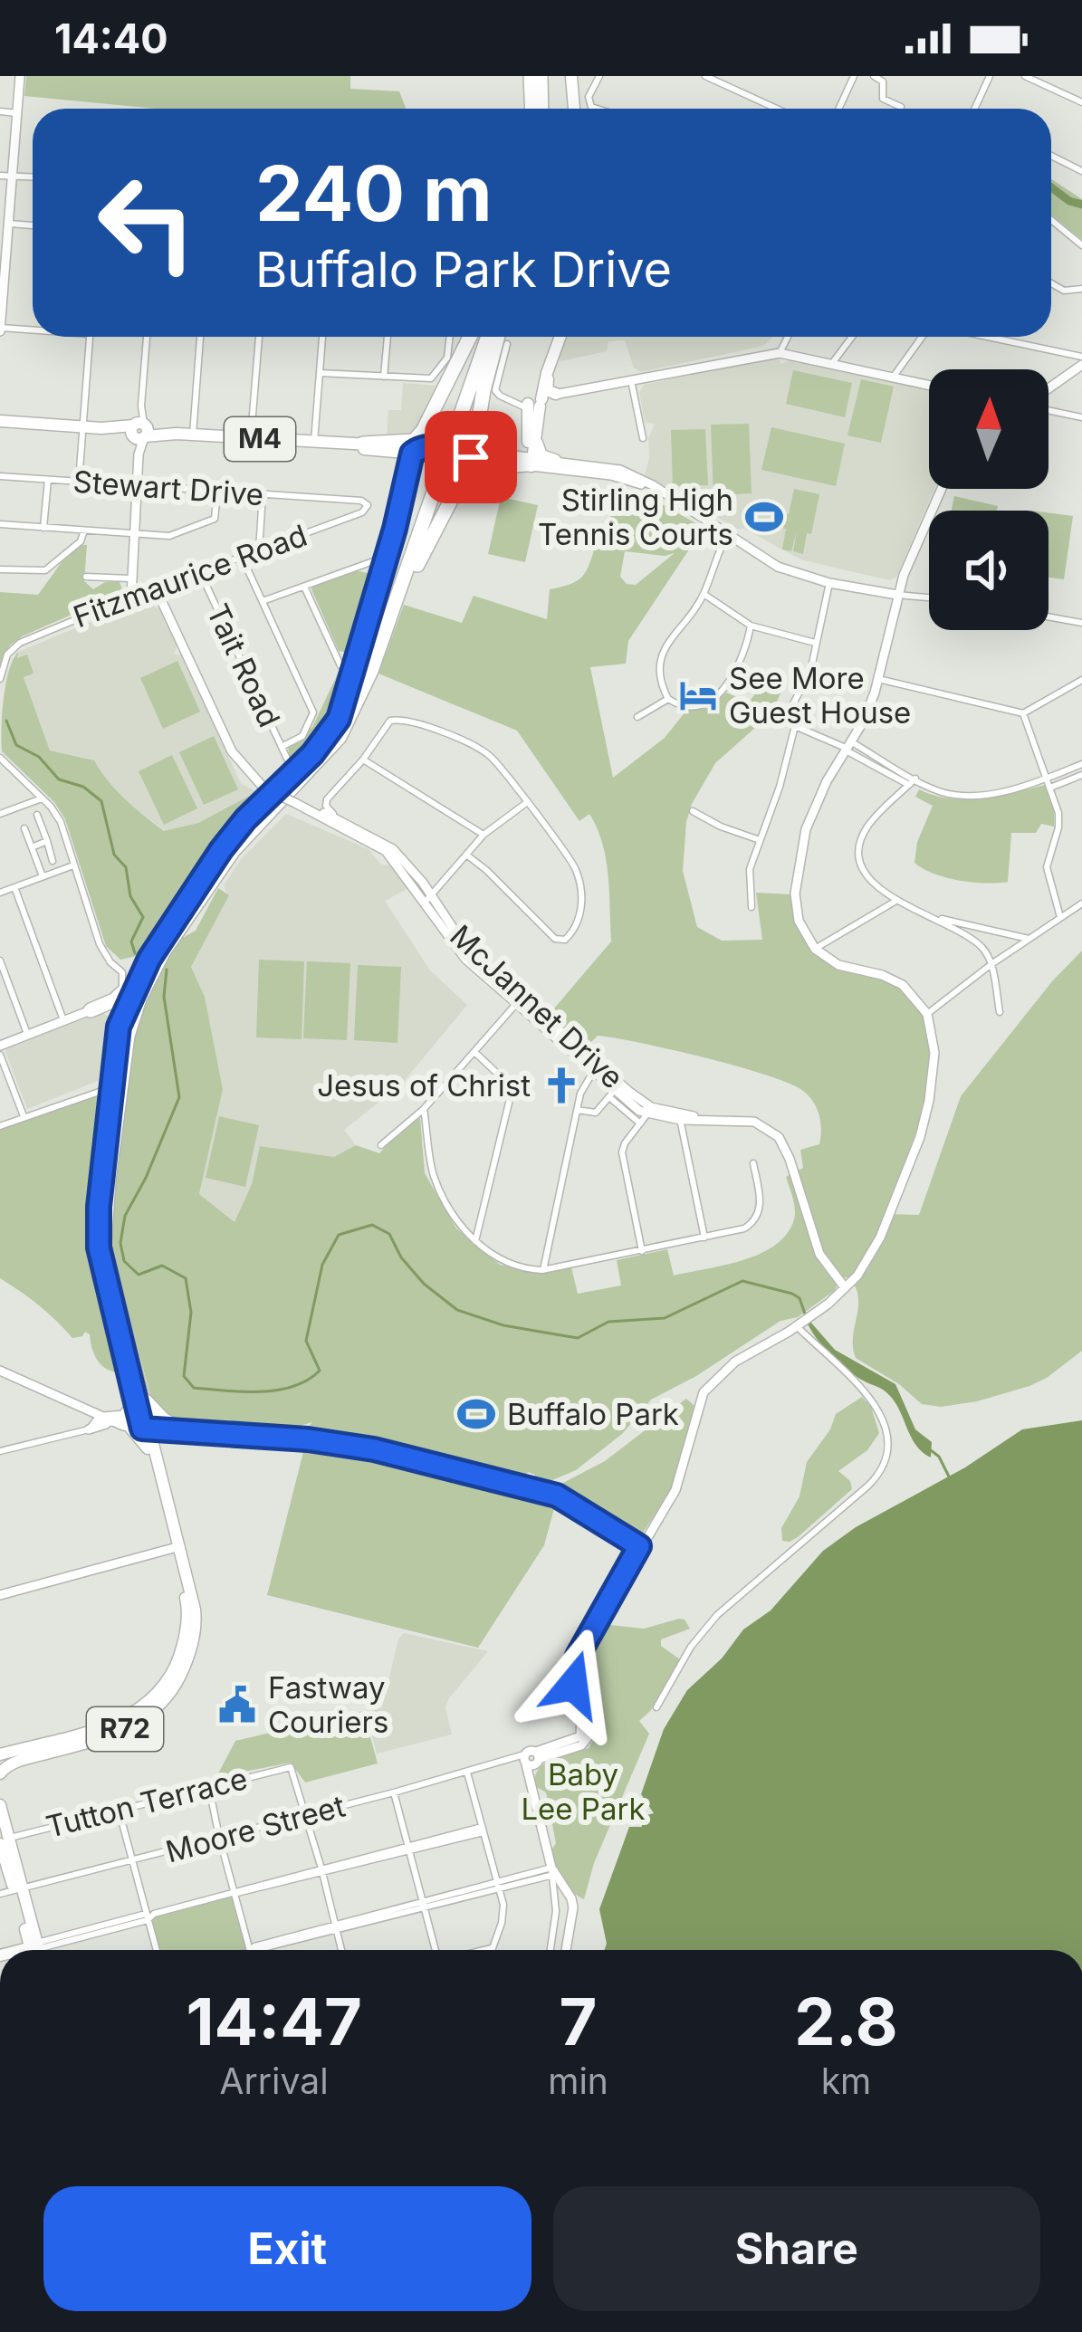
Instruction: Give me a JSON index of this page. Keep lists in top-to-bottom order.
{
  "streets": {
    "highway": ["R72"],
    "main road": ["M4"],
    "street": [
      "Stewart Drive",
      "Fitzmaurice Road",
      "Tait Road",
      "McJannet Drive",
      "Tutton Terrace",
      "Moore Street"
    ]
  },
  "crossings": [
    ["Stewart Drive", "Fitzmaurice Road"],
    ["Fitzmaurice Road", "Tait Road"],
    ["Tutton Terrace", "Moore Street"]
  ],
  "parks": ["Baby Lee Park"],
  "places": {
    "sports": ["Stirling High Tennis Courts", "Buffalo Park"],
    "hotel": ["See More Guest House"],
    "church": ["Jesus of Christ"],
    "public building": ["Fastway Couriers"]
  },
  "north": "top",
  "page": {
    "status": "14:40",
    "turn": ["240 m", "Buffalo Park Drive"],
    "eta": [
      "14:47",
      "Arrival",
      "7",
      "min",
      "2.8",
      "km"
    ],
    "buttons": ["Exit", "Share"]
  }
}
